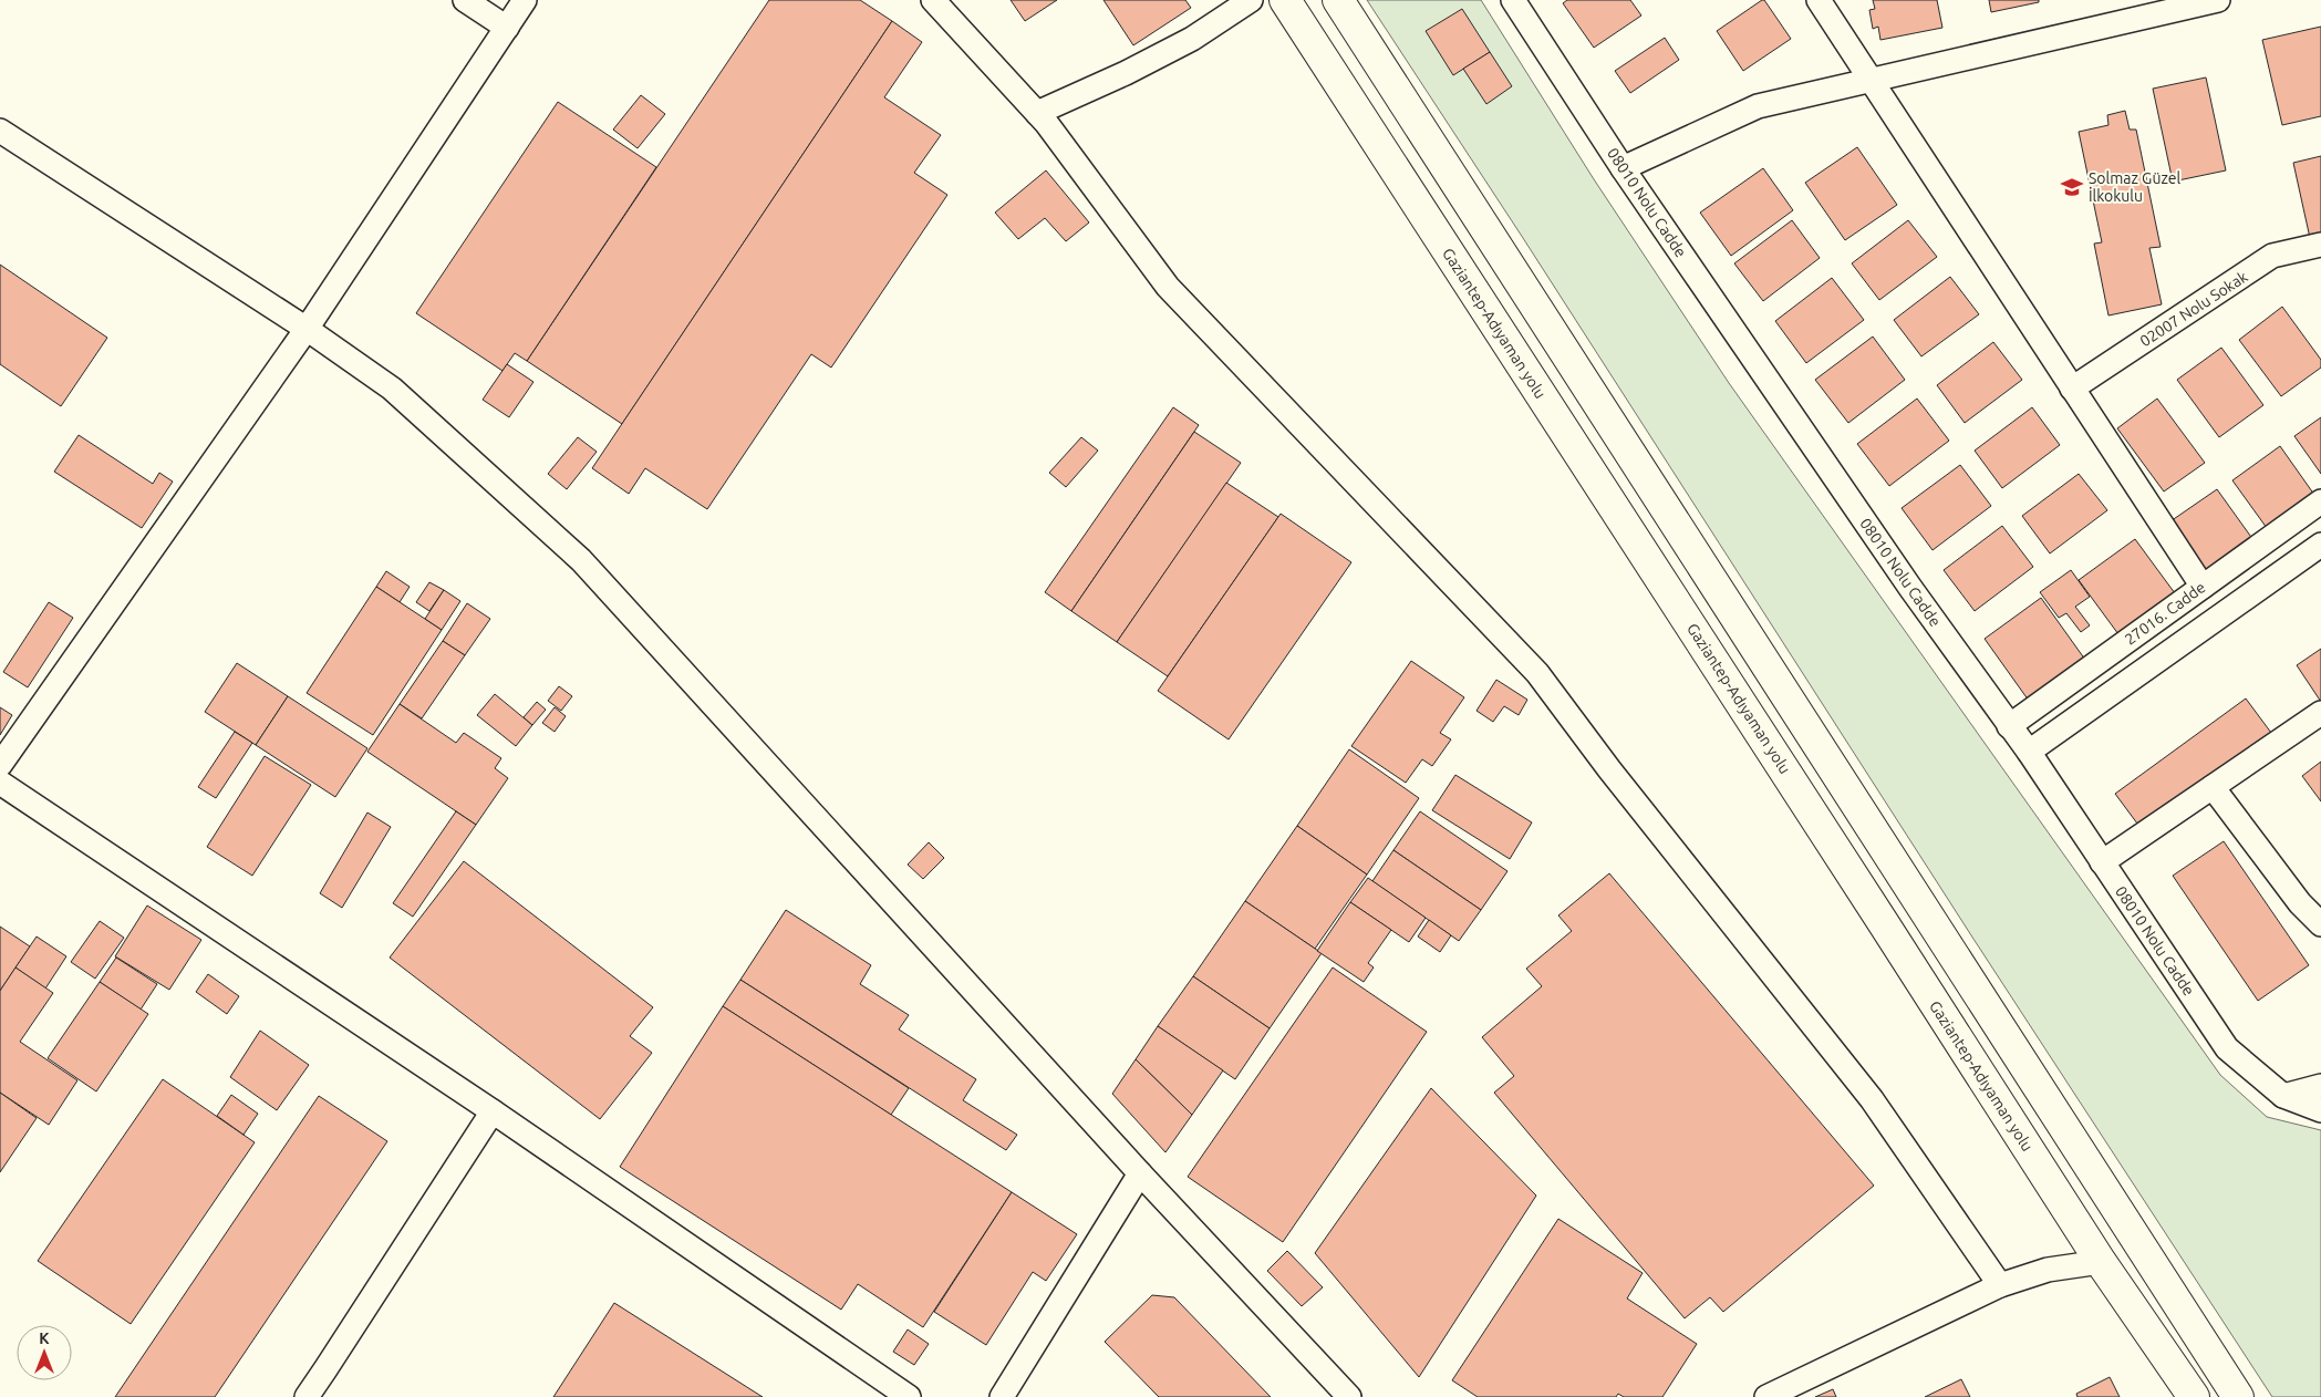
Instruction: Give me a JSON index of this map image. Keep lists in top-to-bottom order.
{
  "streets": {
    "highway": ["Gaziantep-Adıyaman yolu"],
    "street": ["08010 Nolu Cadde", "02007 Nolu Sokak", "27016. Cadde"]
  },
  "crossings": [
    ["08010 Nolu Cadde", "27016. Cadde"]
  ],
  "places": {
    "school or university": ["Solmaz Güzel İlkokulu"]
  },
  "north": "top"
}
